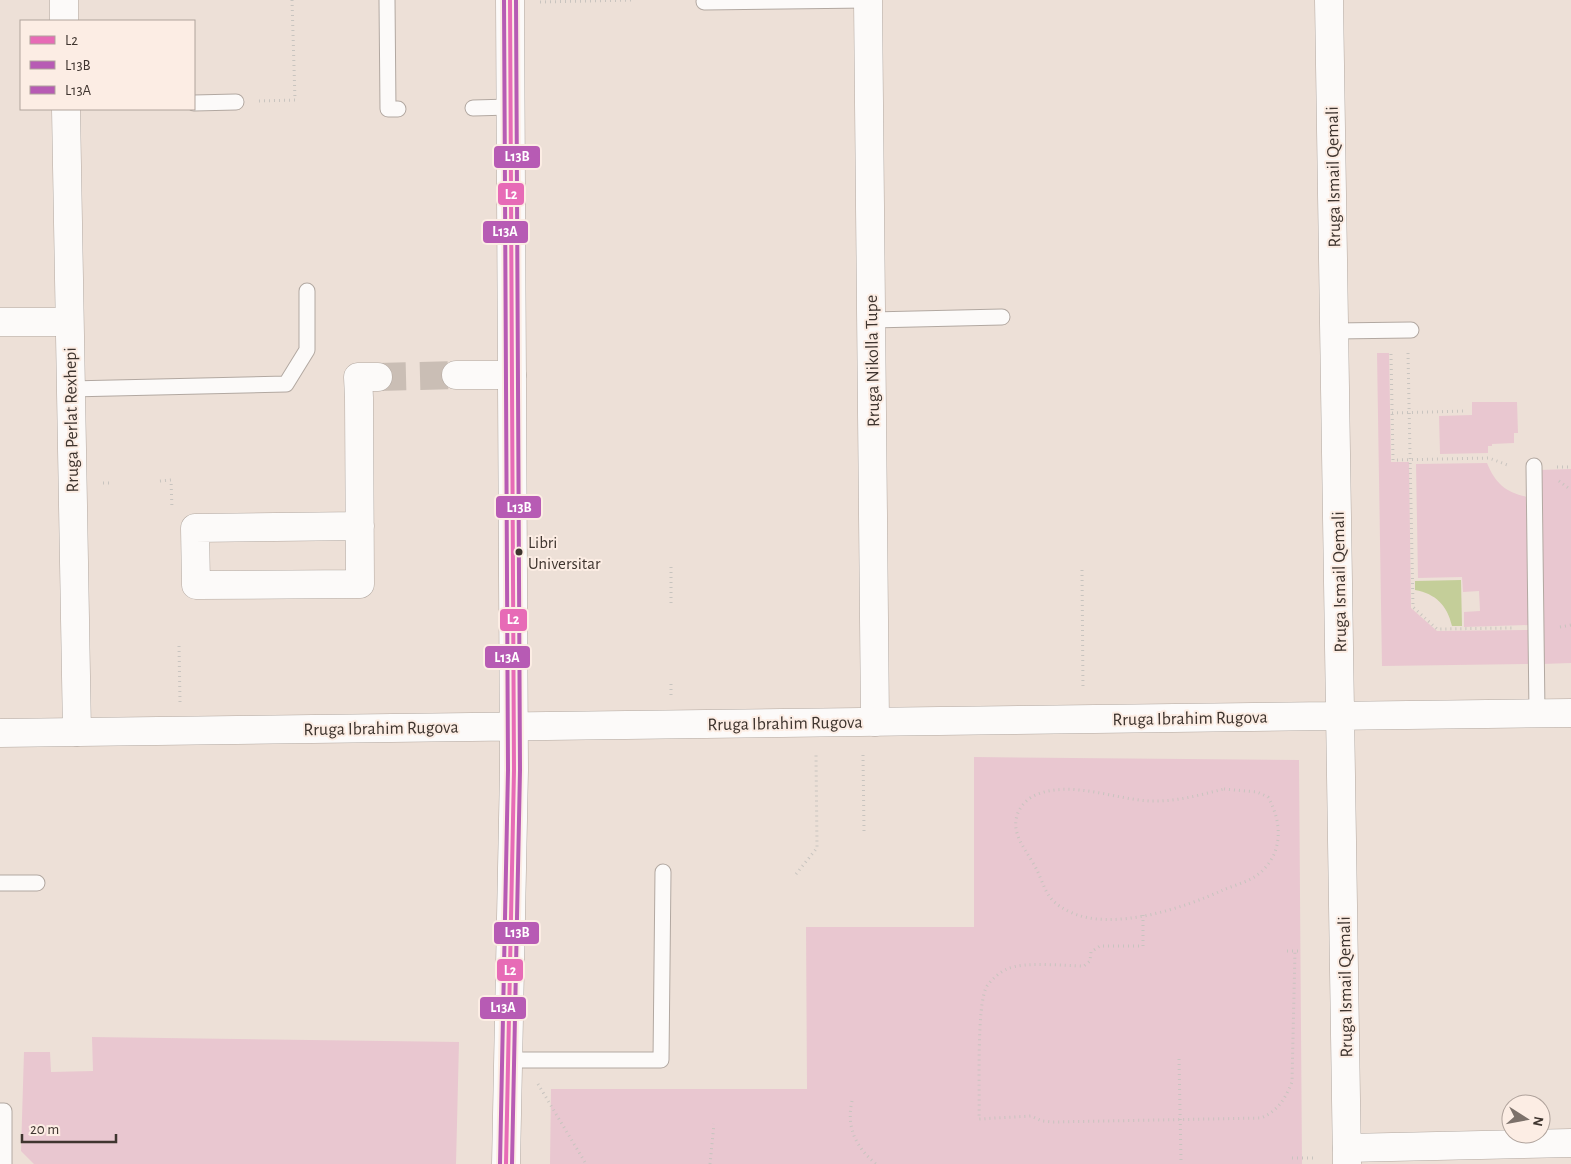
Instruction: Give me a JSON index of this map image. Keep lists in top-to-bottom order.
{
  "streets": {
    "street": [
      "Rruga Ismail Qemali",
      "Rruga Nikolla Tupe",
      "Rruga Perlat Rexhepi",
      "Rruga Ibrahim Rugova"
    ]
  },
  "crossings": [
    ["Rruga Ismail Qemali", "Rruga Ibrahim Rugova"],
    ["Rruga Nikolla Tupe", "Rruga Ibrahim Rugova"],
    ["Rruga Perlat Rexhepi", "Rruga Ibrahim Rugova"]
  ],
  "places": ["Libri Universitar"],
  "lines": ["transit line L2", "transit line L13B", "transit line L13A"],
  "legend": ["L2", "L13B", "L13A"],
  "scale_bar": "20 m",
  "north": "right"
}
